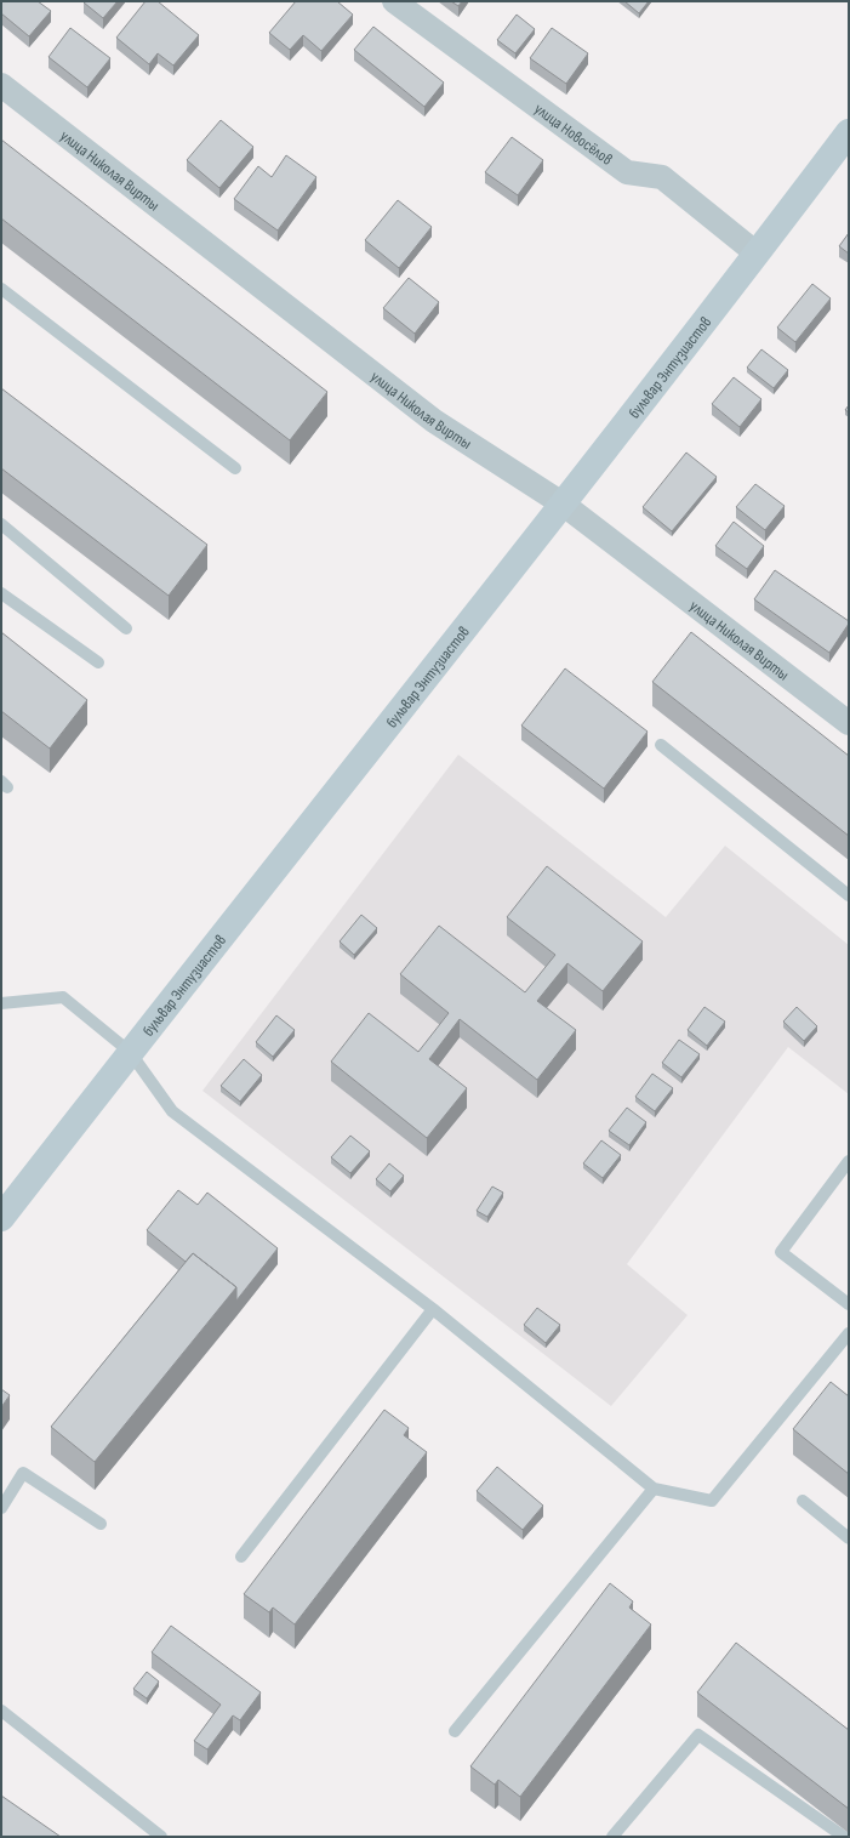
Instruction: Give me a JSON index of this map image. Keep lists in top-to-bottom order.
{
  "streets": {
    "main road": ["бульвар Энтузиастов"],
    "street": ["улица Новосёлов", "улица Николая Вирты"]
  },
  "crossings": [
    ["улица Новосёлов", "бульвар Энтузиастов"],
    ["улица Николая Вирты", "бульвар Энтузиастов"]
  ]
}
